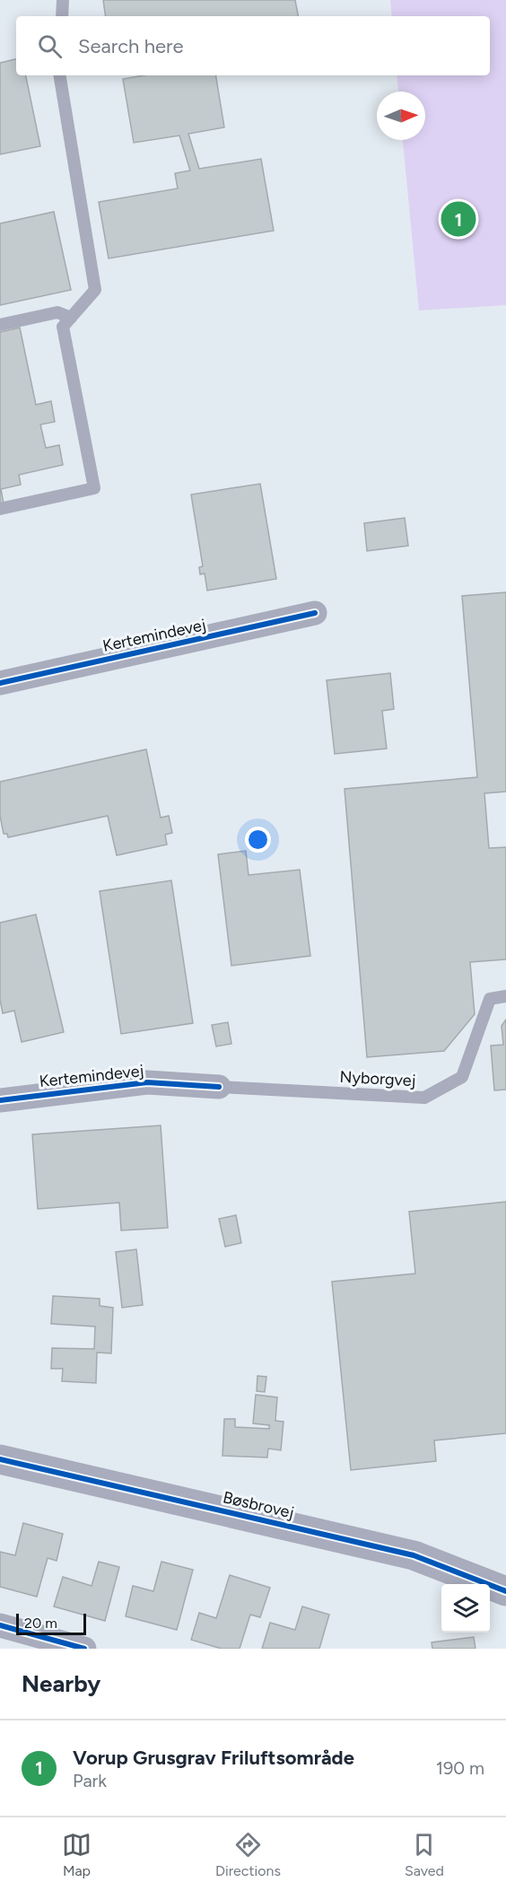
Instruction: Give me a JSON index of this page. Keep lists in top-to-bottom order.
{
  "streets": {
    "street": ["Kertemindevej", "Bøsbrovej"],
    "lane": ["Nyborgvej"]
  },
  "crossings": [
    ["Kertemindevej", "Nyborgvej"]
  ],
  "scale_bar": "20 m",
  "north": "right",
  "page": {
    "search": "Search here",
    "pins": "1",
    "scale": "20 m",
    "heading": "Nearby",
    "list": [
      {
        "mark": "1",
        "name": "Vorup Grusgrav Friluftsområde",
        "note": "Park",
        "value": "190 m"
      }
    ],
    "nav": ["Map", "Directions", "Saved"]
  }
}
